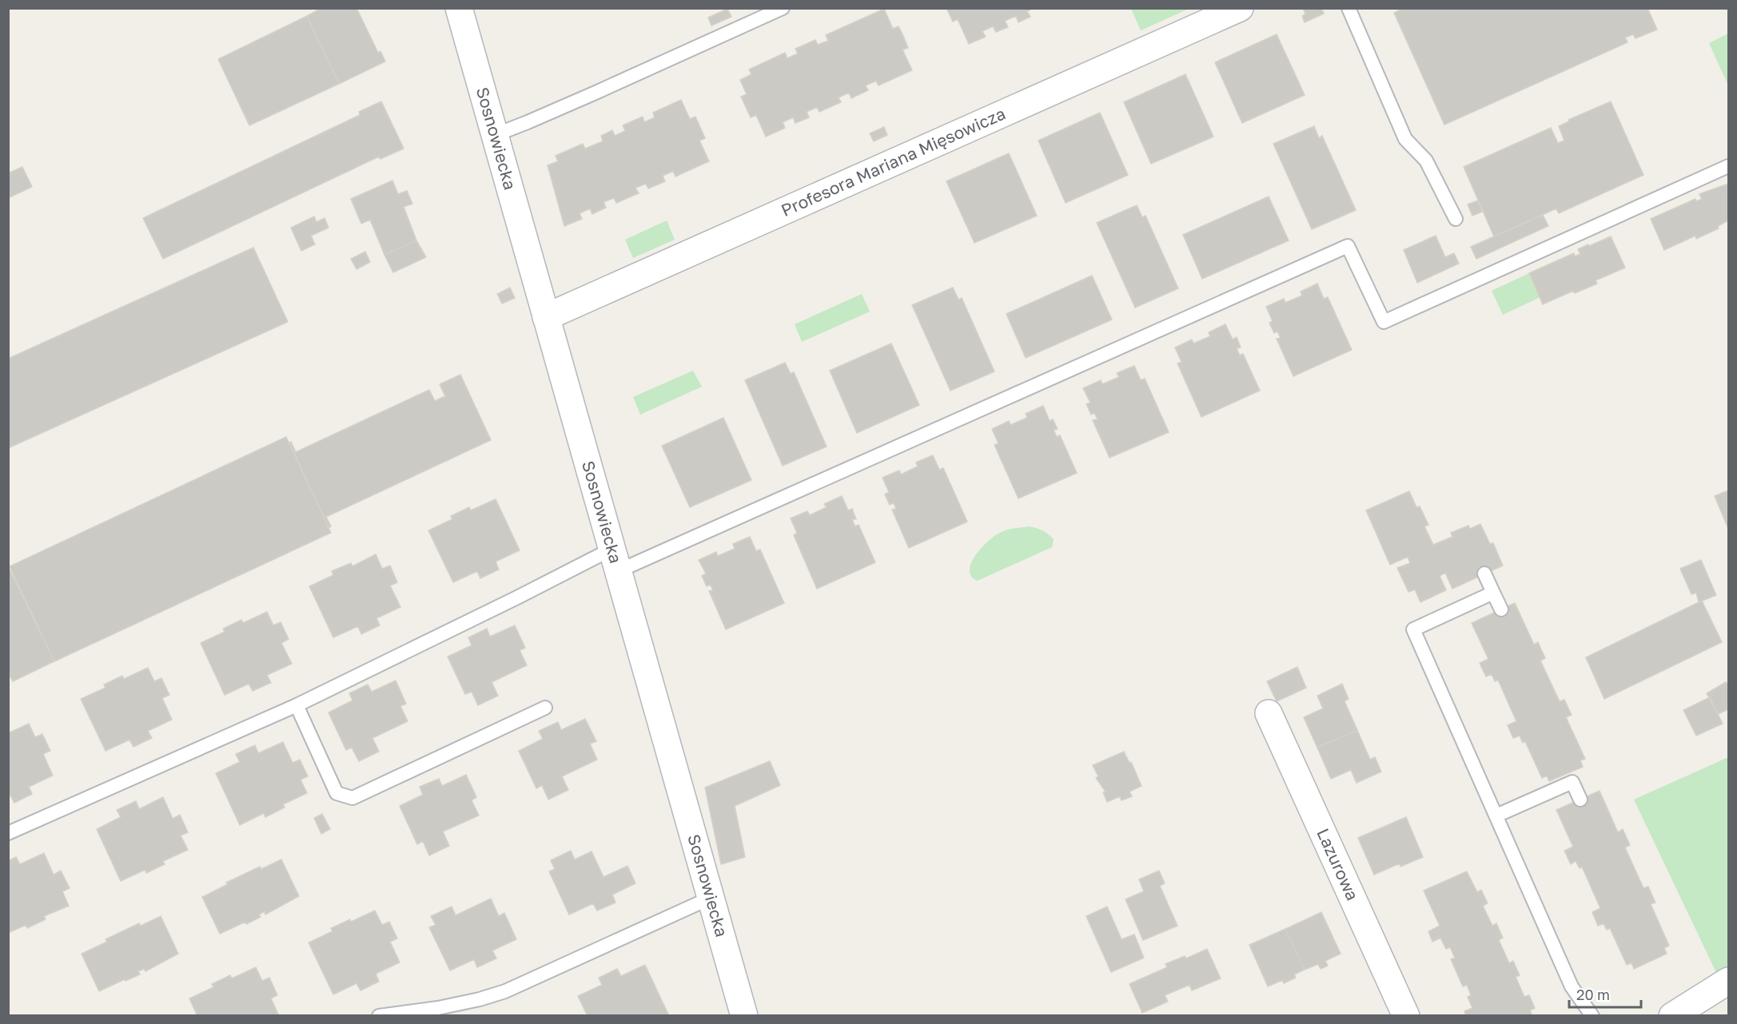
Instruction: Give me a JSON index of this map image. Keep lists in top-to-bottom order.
{
  "streets": {
    "street": ["Sosnowiecka", "Profesora Mariana Mięsowicza", "Lazurowa"]
  },
  "crossings": [
    ["Sosnowiecka", "Profesora Mariana Mięsowicza"]
  ],
  "scale_bar": "20 m"
}
